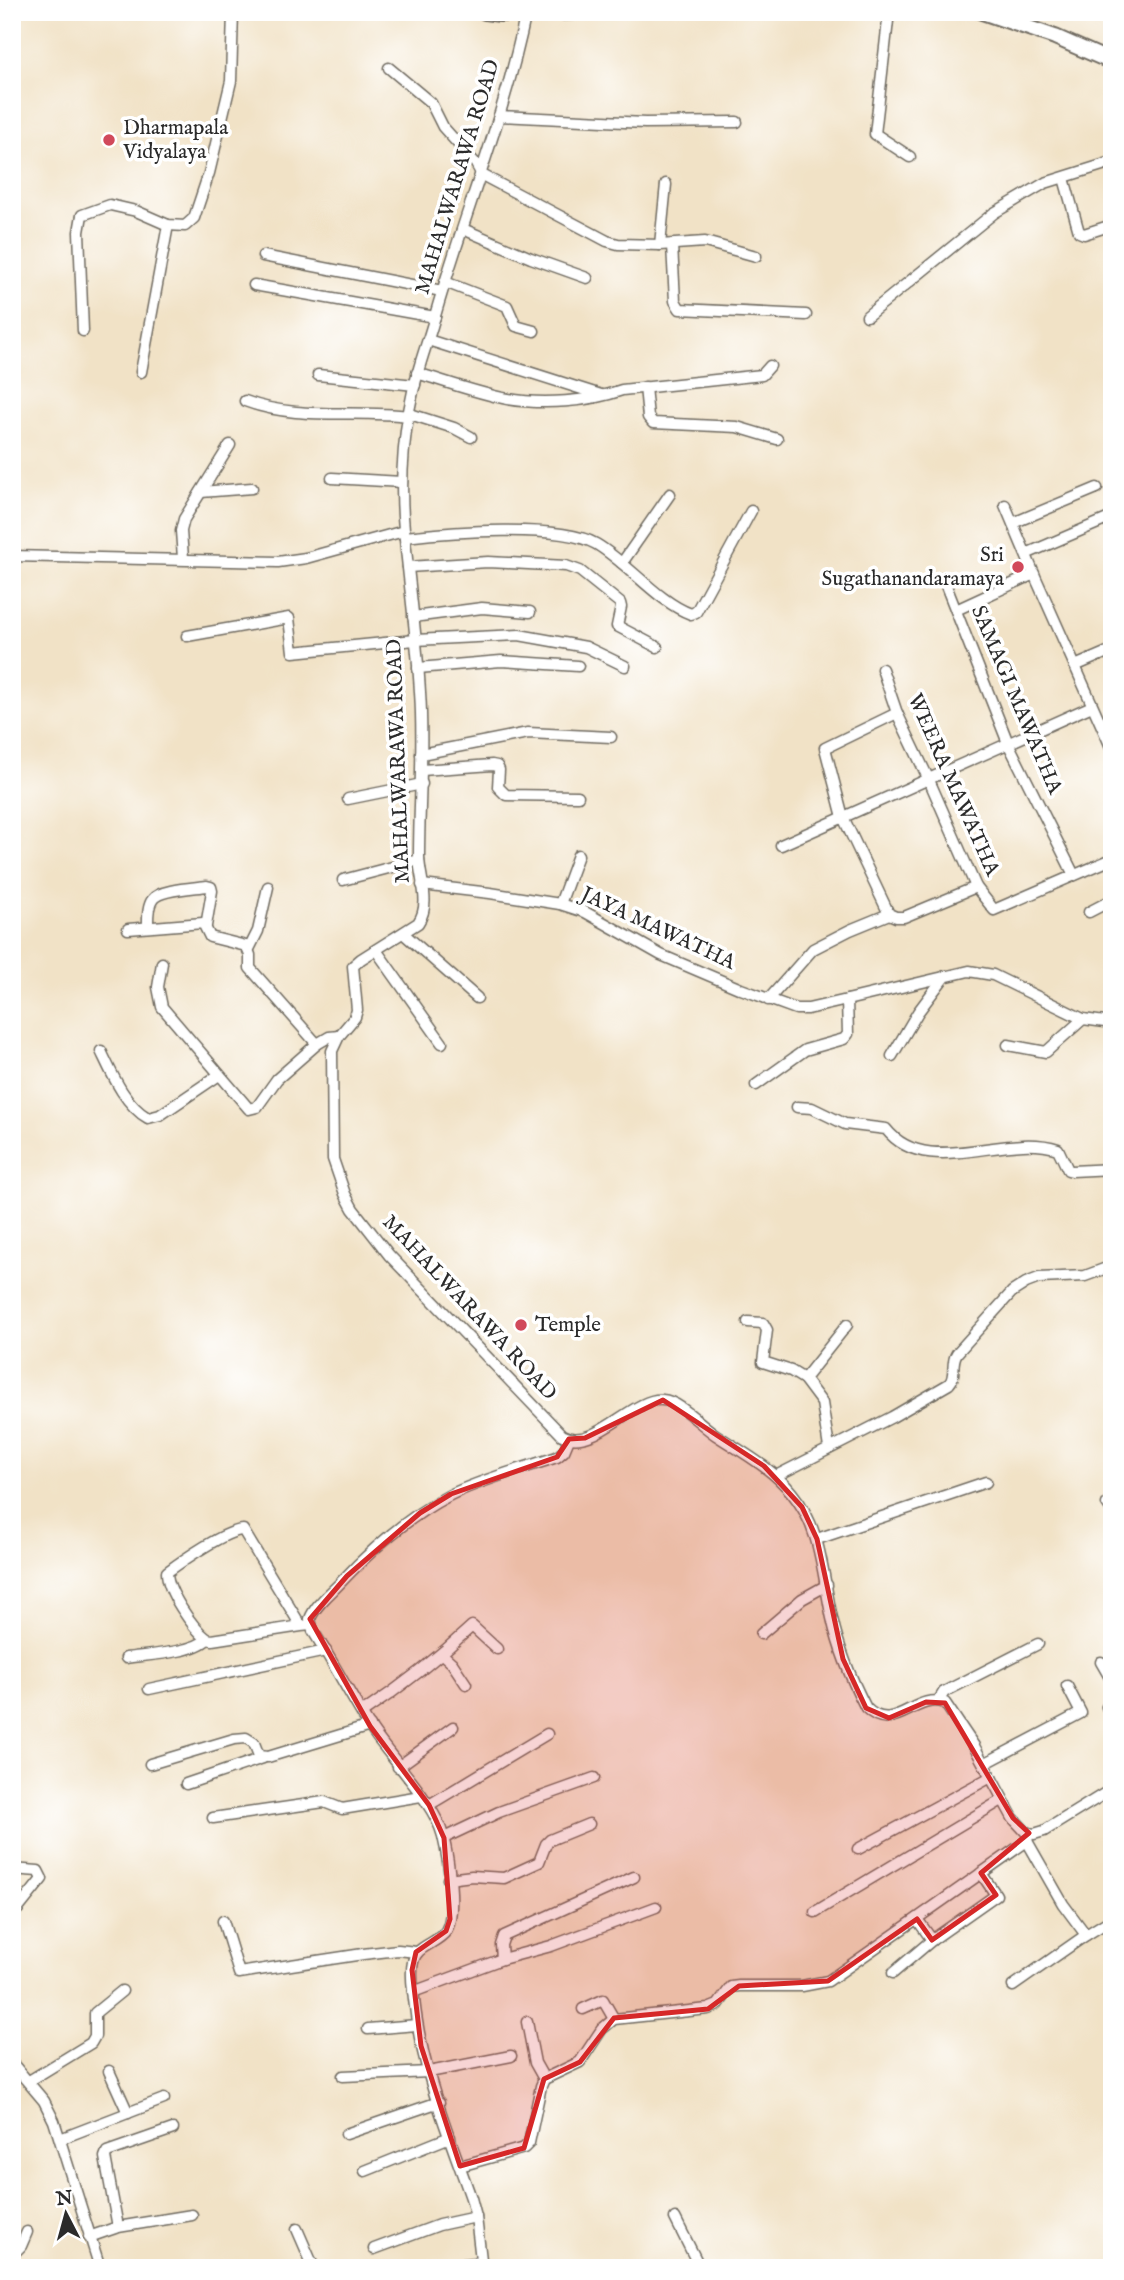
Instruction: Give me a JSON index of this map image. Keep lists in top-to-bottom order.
{
  "streets": {
    "street": [
      "MAHALWARAWA ROAD",
      "SAMAGI MAWATHA",
      "WEERA MAWATHA",
      "JAYA MAWATHA"
    ]
  },
  "crossings": [
    ["MAHALWARAWA ROAD", "JAYA MAWATHA"],
    ["SAMAGI MAWATHA", "WEERA MAWATHA"]
  ],
  "places": ["Dharmapala Vidyalaya", "Sri Sugathanandaramaya", "Temple"],
  "north": "top"
}
